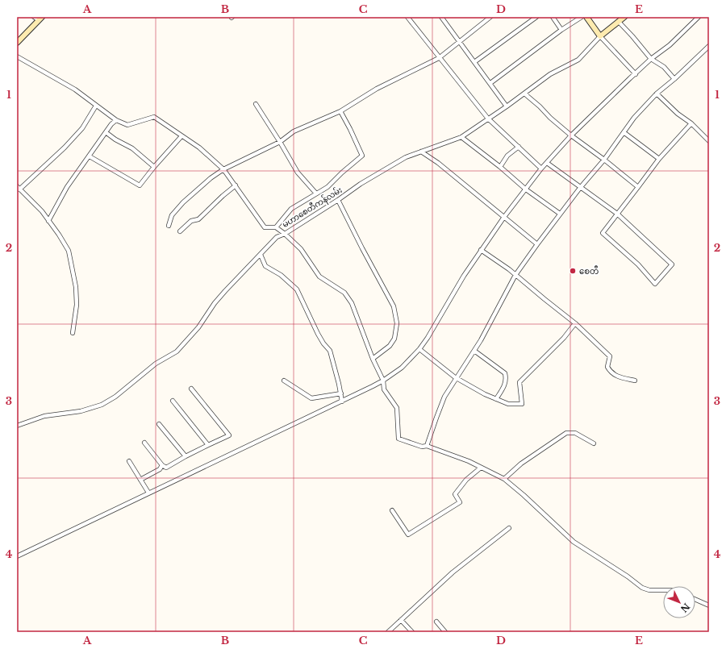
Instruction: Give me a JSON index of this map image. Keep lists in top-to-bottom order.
{
  "streets": {
    "street": ["မဟာစေတီကန်လမ်း"]
  },
  "places": ["စေတီ"],
  "north": "bottom right",
  "grid": {
    "columns": [
      "A",
      "B",
      "C",
      "D",
      "E"
    ],
    "rows": [
      "1",
      "2",
      "3",
      "4"
    ]
  }
}
